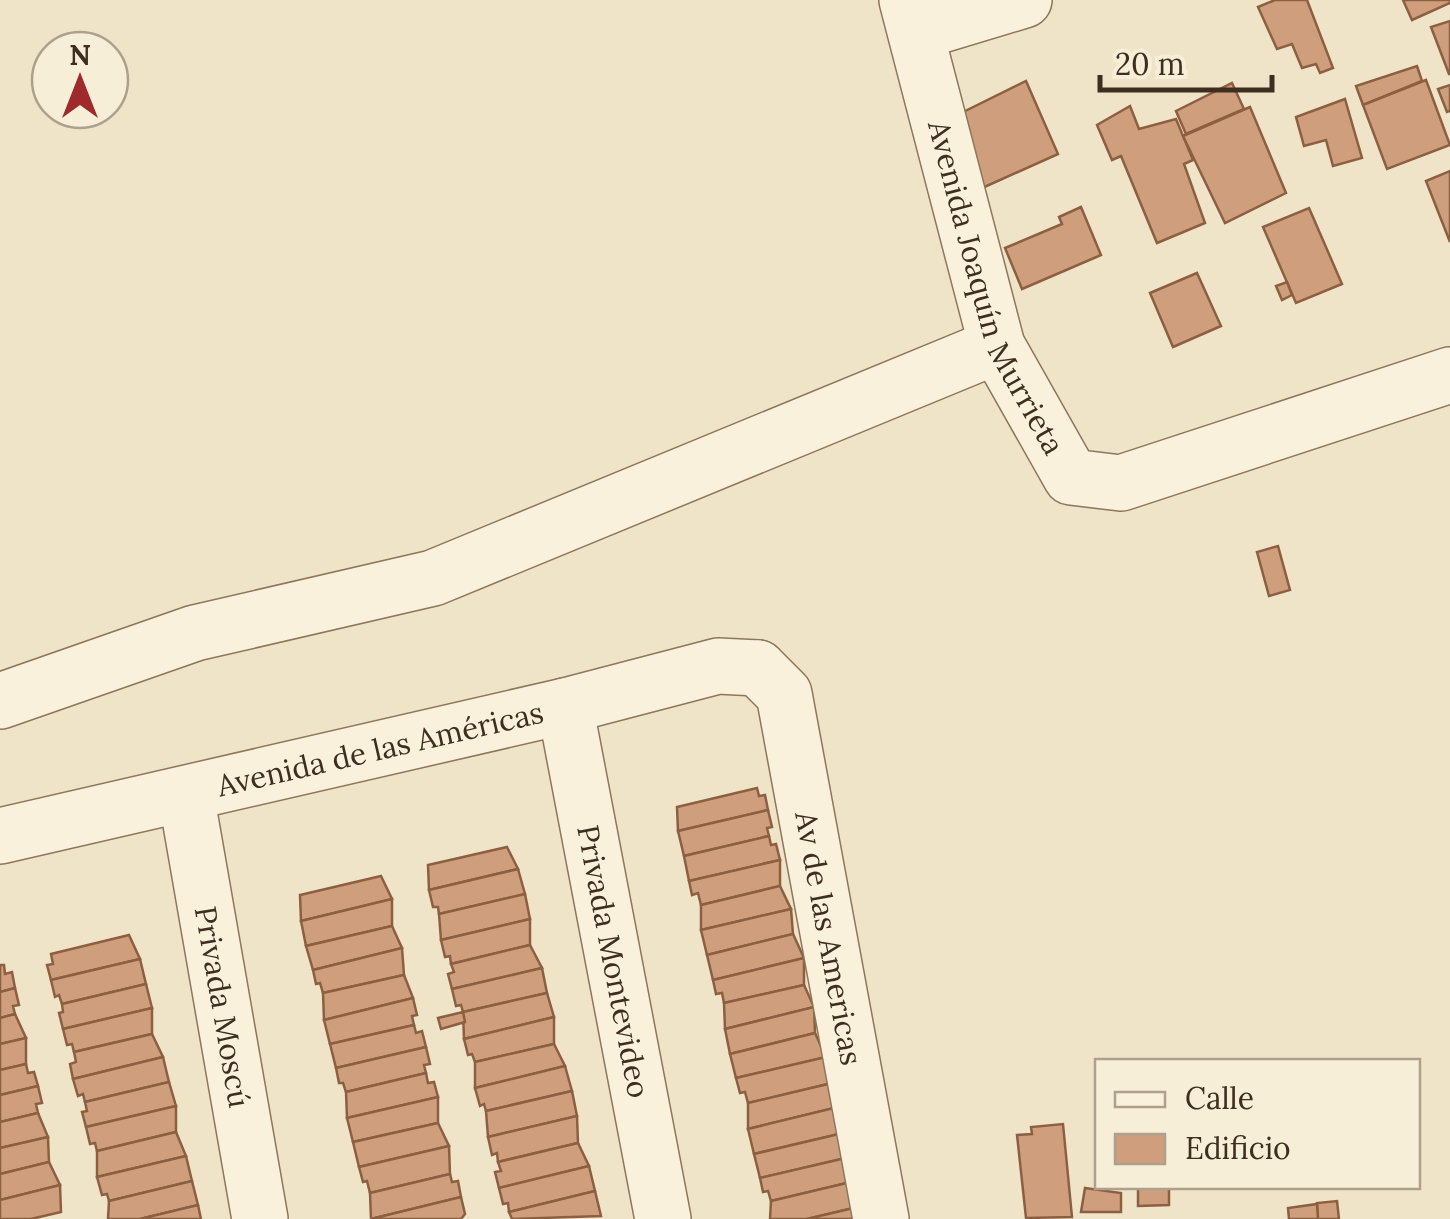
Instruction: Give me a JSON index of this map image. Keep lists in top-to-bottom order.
{
  "streets": {
    "street": [
      "Avenida Joaquín Murrieta",
      "Avenida de las Américas",
      "Av de las Americas",
      "Privada Montevideo",
      "Privada Moscú"
    ]
  },
  "crossings": [
    ["Avenida de las Américas", "Av de las Americas"],
    ["Avenida de las Américas", "Privada Montevideo"],
    ["Avenida de las Américas", "Privada Moscú"]
  ],
  "legend": ["Calle", "Edificio"],
  "scale_bar": "20 m",
  "north": "top"
}
